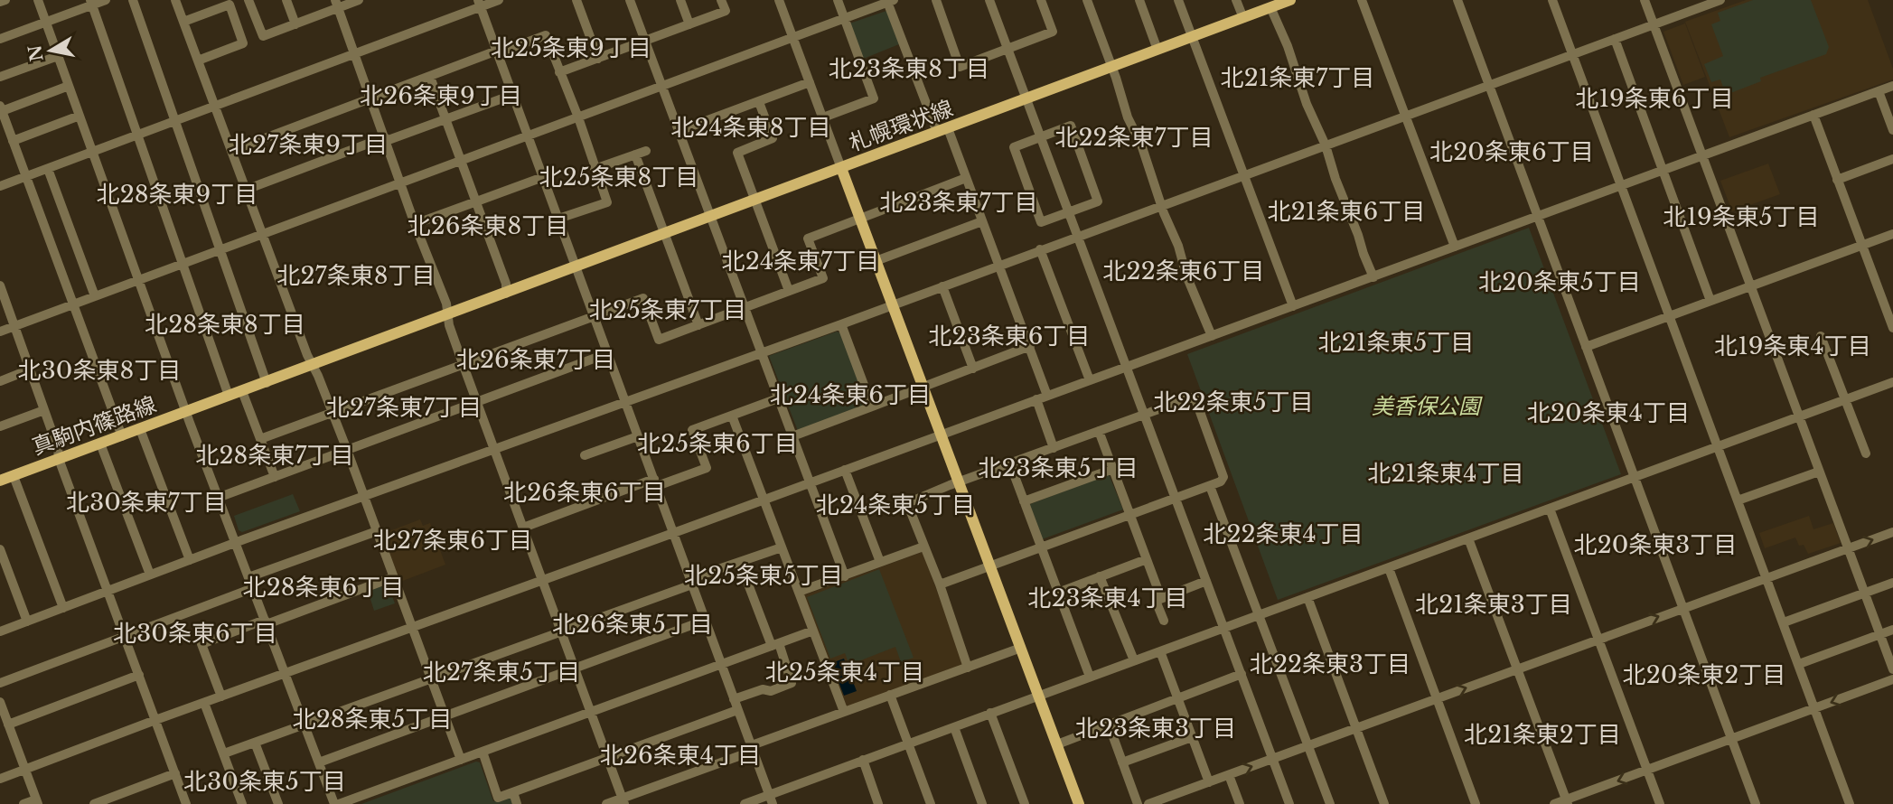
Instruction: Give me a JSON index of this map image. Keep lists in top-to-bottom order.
{
  "streets": {
    "main road": ["札幌環状線", "真駒内篠路線"]
  },
  "crossings": [
    ["札幌環状線", "真駒内篠路線"]
  ],
  "districts": [
    "北25条東9丁目",
    "北23条東8丁目",
    "北21条東7丁目",
    "北26条東9丁目",
    "北19条東6丁目",
    "北24条東8丁目",
    "北22条東7丁目",
    "北27条東9丁目",
    "北20条東6丁目",
    "北25条東8丁目",
    "北28条東9丁目",
    "北23条東7丁目",
    "北21条東6丁目",
    "北19条東5丁目",
    "北26条東8丁目",
    "北24条東7丁目",
    "北22条東6丁目",
    "北27条東8丁目",
    "北20条東5丁目",
    "北25条東7丁目",
    "北28条東8丁目",
    "北23条東6丁目",
    "北21条東5丁目",
    "北19条東4丁目",
    "北26条東7丁目",
    "北30条東8丁目",
    "北24条東6丁目",
    "北22条東5丁目",
    "北27条東7丁目",
    "北20条東4丁目",
    "北25条東6丁目",
    "北28条東7丁目",
    "北23条東5丁目",
    "北21条東4丁目",
    "北26条東6丁目",
    "北30条東7丁目",
    "北24条東5丁目",
    "北22条東4丁目",
    "北27条東6丁目",
    "北20条東3丁目",
    "北25条東5丁目",
    "北28条東6丁目",
    "北23条東4丁目",
    "北21条東3丁目",
    "北26条東5丁目",
    "北30条東6丁目",
    "北22条東3丁目",
    "北27条東5丁目",
    "北25条東4丁目",
    "北20条東2丁目",
    "北28条東5丁目",
    "北23条東3丁目",
    "北21条東2丁目",
    "北26条東4丁目",
    "北30条東5丁目"
  ],
  "parks": ["美香保公園"],
  "north": "left"
}
